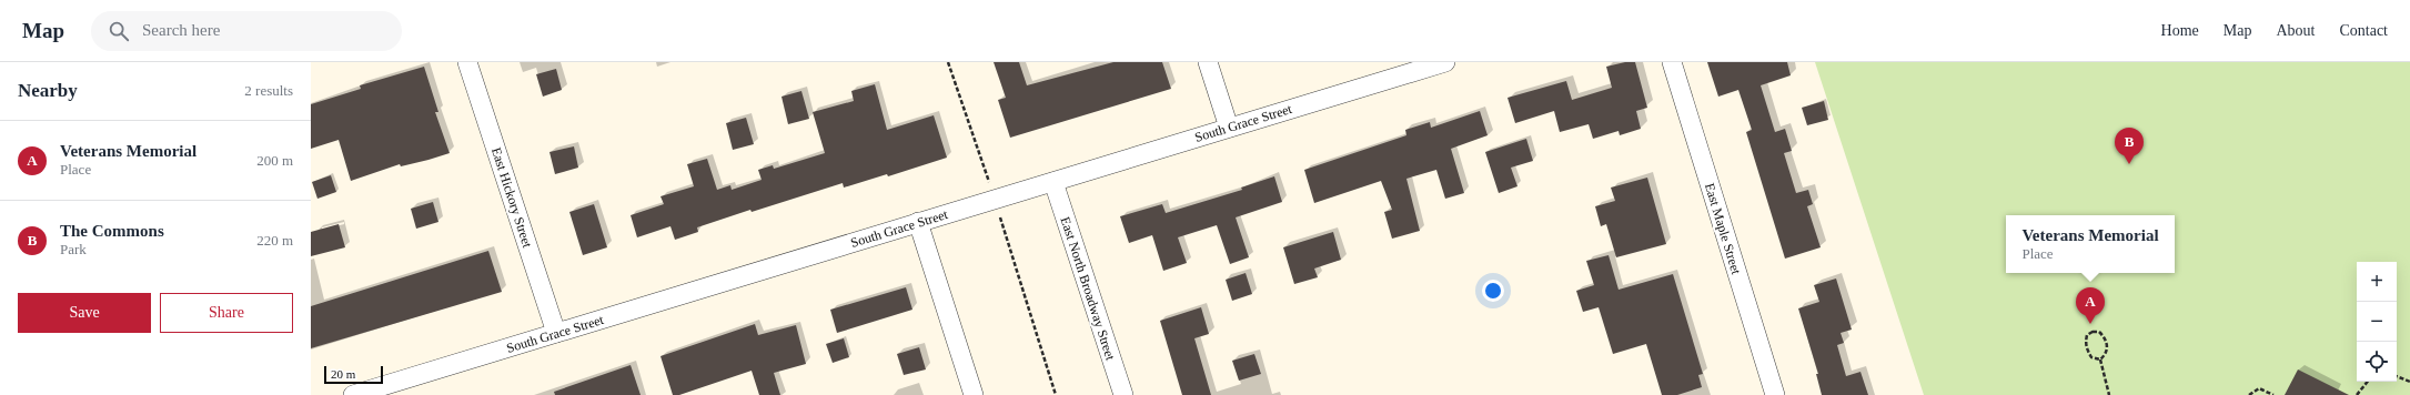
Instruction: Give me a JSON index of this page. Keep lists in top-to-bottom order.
{
  "streets": {
    "street": [
      "South Grace Street",
      "East Hickory Street",
      "East Maple Street",
      "East North Broadway Street"
    ]
  },
  "crossings": [
    ["South Grace Street", "East Hickory Street"],
    ["South Grace Street", "East North Broadway Street"]
  ],
  "scale_bar": "20 m",
  "page": {
    "header": "Map",
    "search": "Search here",
    "nav": [
      "Home",
      "Map",
      "About",
      "Contact"
    ],
    "heading": ["Nearby", "2 results"],
    "list": [
      {
        "mark": "A",
        "name": "Veterans Memorial",
        "note": "Place",
        "value": "200 m"
      },
      {
        "mark": "B",
        "name": "The Commons",
        "note": "Park",
        "value": "220 m"
      }
    ],
    "pins": ["B", "A"],
    "popup": ["Veterans Memorial", "Place"],
    "map_buttons": ["+", "−"],
    "buttons": ["Save", "Share"],
    "scale": "20 m"
  }
}
